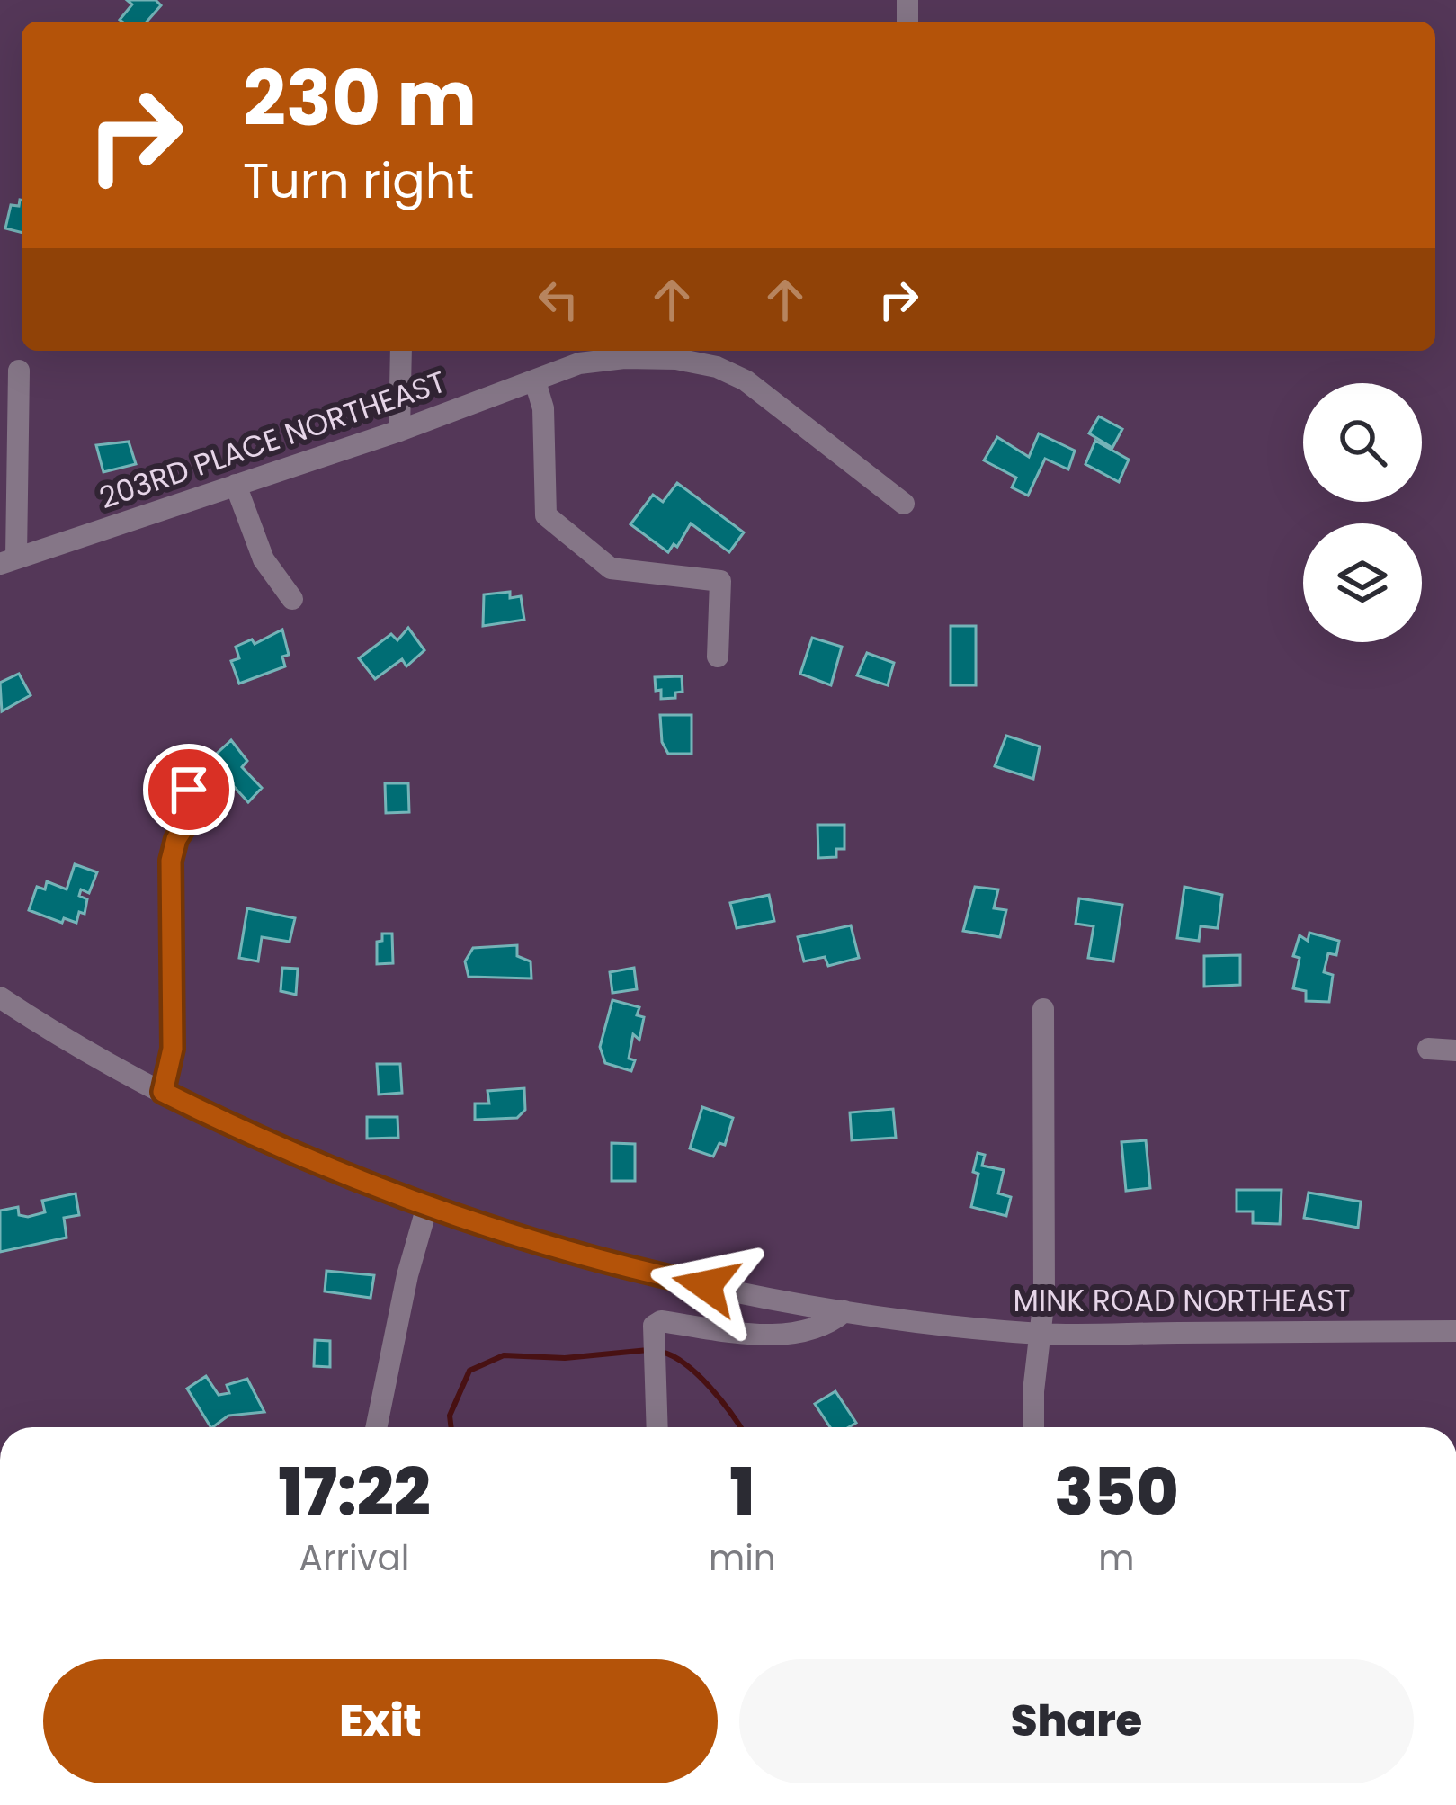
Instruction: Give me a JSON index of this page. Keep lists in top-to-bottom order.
{
  "streets": {
    "street": ["203RD PLACE NORTHEAST", "MINK ROAD NORTHEAST"]
  },
  "page": {
    "turn": ["230 m", "Turn right"],
    "eta": [
      "17:22",
      "Arrival",
      "1",
      "min",
      "350",
      "m"
    ],
    "buttons": ["Exit", "Share"]
  }
}
